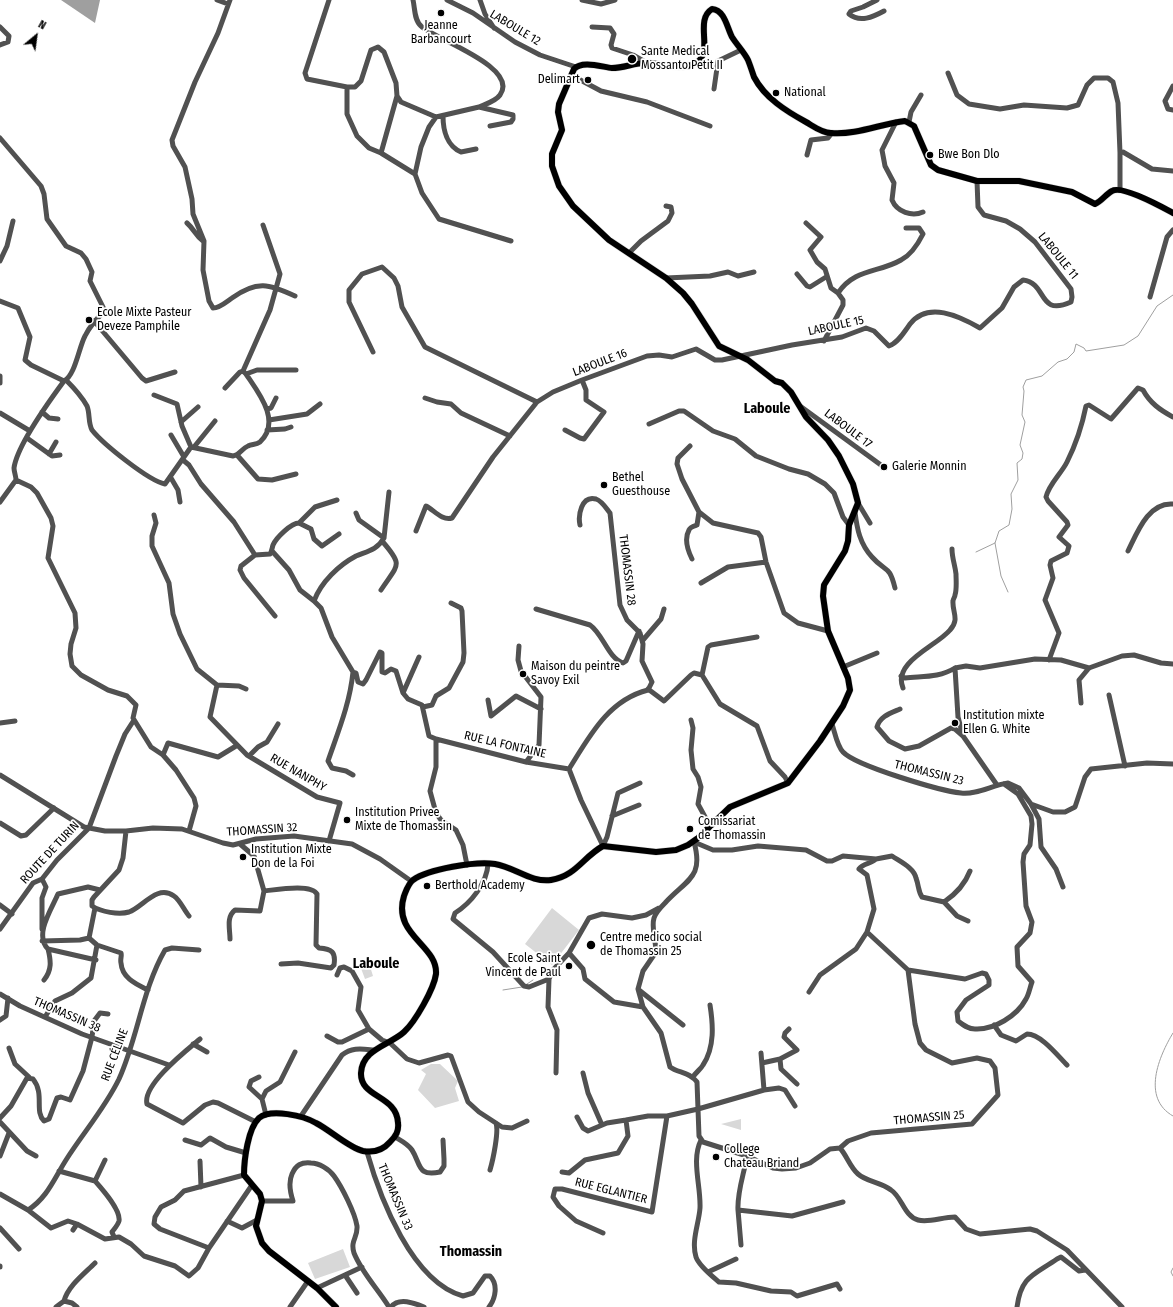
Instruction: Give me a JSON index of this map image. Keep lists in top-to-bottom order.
{
  "streets": {
    "street": [
      "LABOULE 12",
      "LABOULE 11",
      "LABOULE 15",
      "LABOULE 16",
      "LABOULE 17",
      "THOMASSIN 28",
      "RUE LA FONTAINE",
      "RUE NANPHY",
      "THOMASSIN 23",
      "THOMASSIN 32",
      "ROUTE DE TURIN",
      "THOMASSIN 38",
      "RUE CÉLINE",
      "THOMASSIN 25",
      "RUE EGLANTIER",
      "THOMASSIN 33"
    ]
  },
  "crossings": [
    ["LABOULE 11", "LABOULE 15"],
    ["LABOULE 15", "LABOULE 16"],
    ["RUE NANPHY", "THOMASSIN 32"],
    ["THOMASSIN 32", "ROUTE DE TURIN"],
    ["THOMASSIN 38", "RUE CÉLINE"]
  ],
  "districts": ["Laboule", "Laboule", "Thomassin"],
  "places": [
    "Jeanne Barbancourt",
    "Sante Medical Mossanto Petit II",
    "Delimart",
    "National",
    "Bwe Bon Dlo",
    "Ecole Mixte Pasteur Deveze Pamphile",
    "Galerie Monnin",
    "Bethel Guesthouse",
    "Maison du peintre Savoy Exil",
    "Institution mixte Ellen G. White",
    "Institution Privee Mixte de Thomassin",
    "Comissariat de Thomassin",
    "Institution Mixte Don de la Foi",
    "Berthold Academy",
    "Centre medico social de Thomassin 25",
    "Ecole Saint Vincent de Paul",
    "College Chateau Briand"
  ],
  "north": "top right"
}
